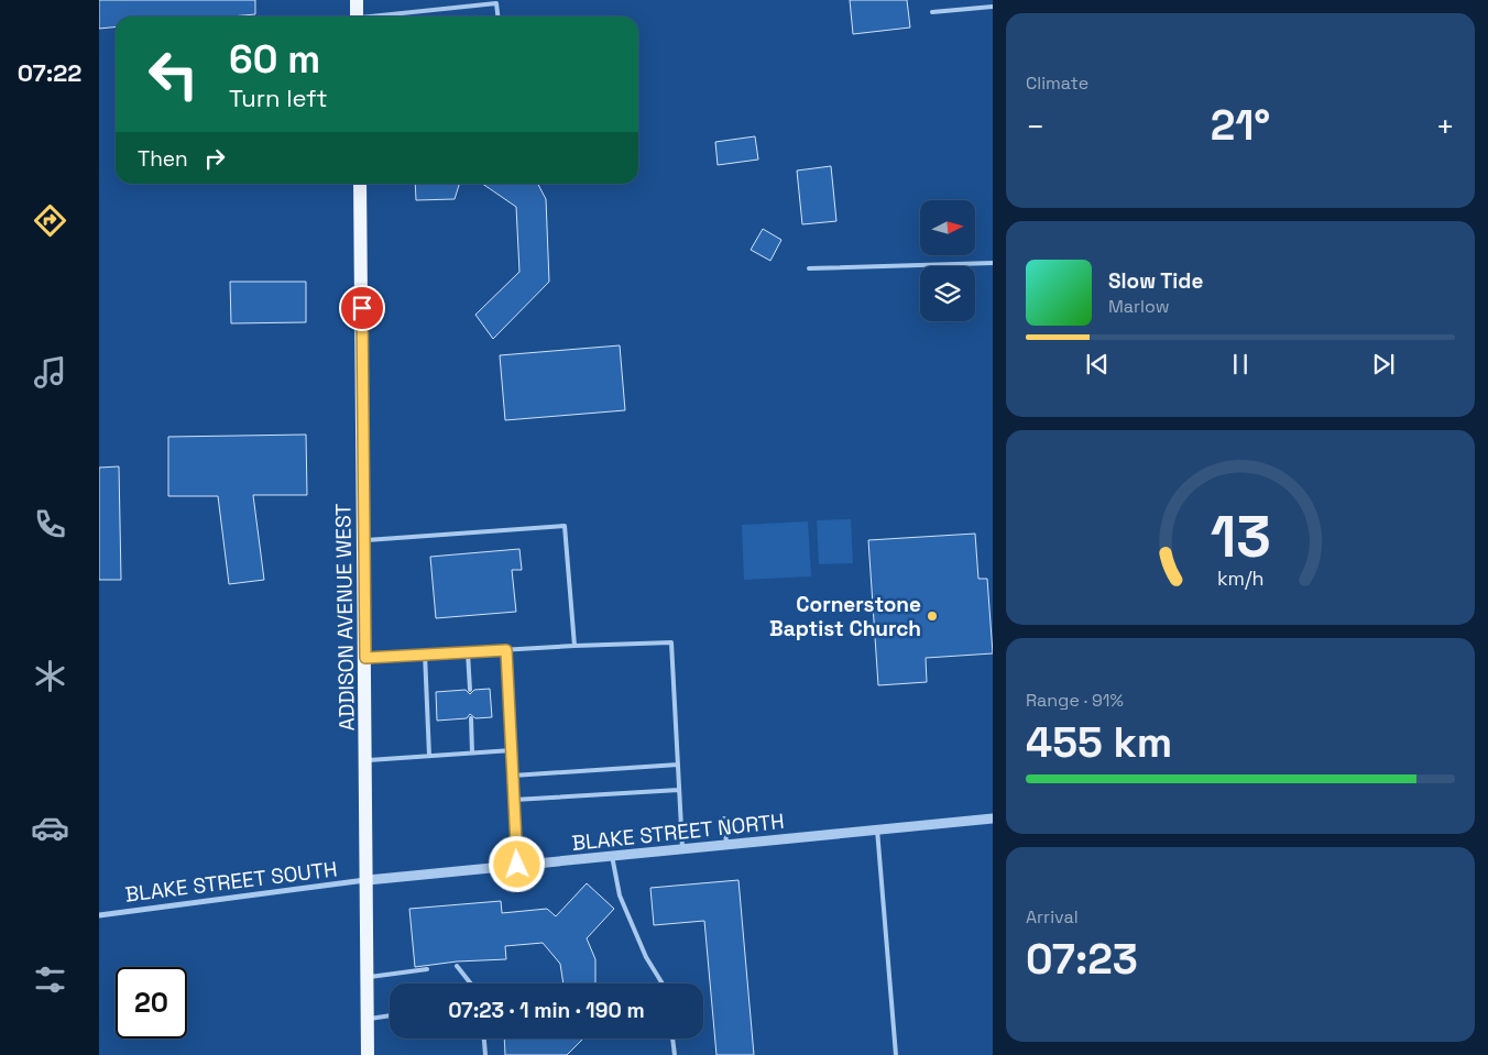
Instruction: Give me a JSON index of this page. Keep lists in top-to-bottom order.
{
  "streets": {
    "main road": ["ADDISON AVENUE WEST"],
    "street": ["BLAKE STREET NORTH", "BLAKE STREET SOUTH"]
  },
  "crossings": [
    ["ADDISON AVENUE WEST", "BLAKE STREET NORTH"],
    ["ADDISON AVENUE WEST", "BLAKE STREET SOUTH"],
    ["BLAKE STREET NORTH", "BLAKE STREET SOUTH"]
  ],
  "places": ["Cornerstone Baptist Church"],
  "north": "right",
  "page": {
    "tabs": "07:22",
    "tile": [
      "Climate",
      ["Range · 91%", "455 km"],
      ["Arrival", "07:23"]
    ],
    "turn": ["60 m", "Turn left"],
    "heat": ["−", "21°", "+"],
    "then": "Then",
    "song": ["Slow Tide", "Marlow"],
    "limit": "20",
    "trip": "07:23 · 1 min · 190 m",
    "gauge": ["13", "km/h"]
  }
}
